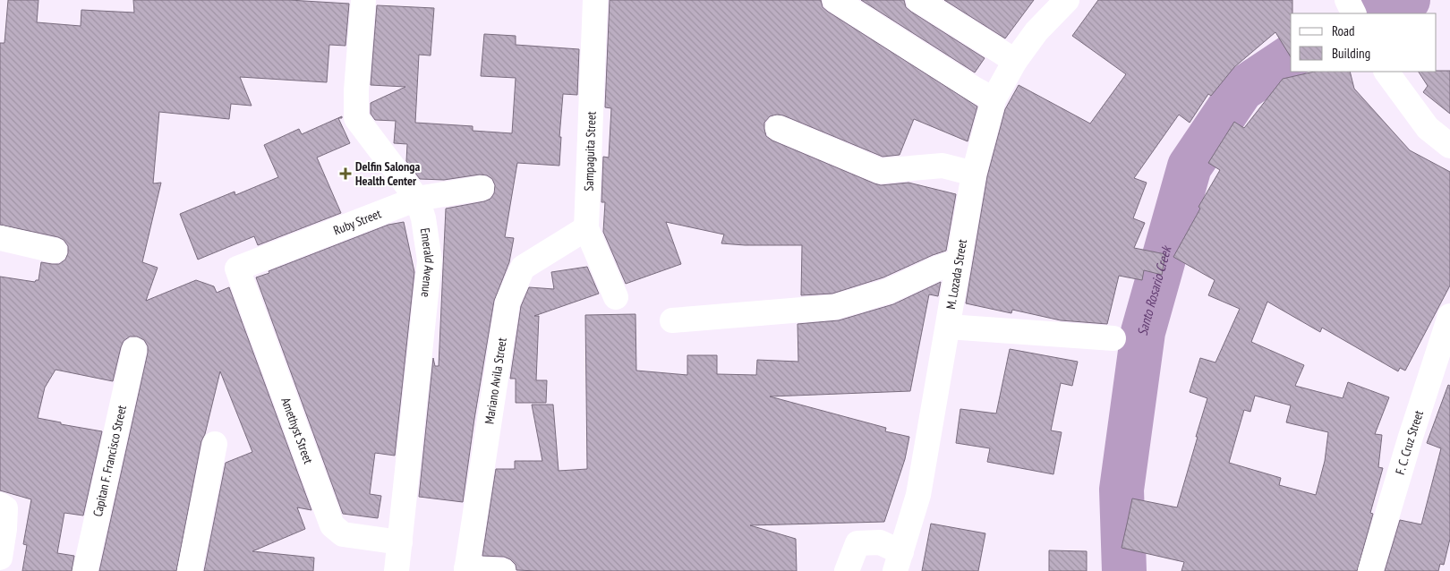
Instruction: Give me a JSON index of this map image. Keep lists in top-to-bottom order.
{
  "streets": {
    "street": [
      "Sampaguita Street",
      "Ruby Street",
      "Emerald Avenue",
      "M. Lozada Street",
      "Mariano Avila Street",
      "Amethyst Street",
      "F. C. Cruz Street",
      "Capitan F. Francisco Street"
    ]
  },
  "crossings": [
    ["Sampaguita Street", "Mariano Avila Street"],
    ["Ruby Street", "Emerald Avenue"],
    ["Ruby Street", "Amethyst Street"],
    ["Emerald Avenue", "Amethyst Street"]
  ],
  "water": ["Santo Rosario Creek"],
  "places": {
    "health": ["Delfin Salonga Health Center"]
  },
  "legend": ["Road", "Building"]
}
